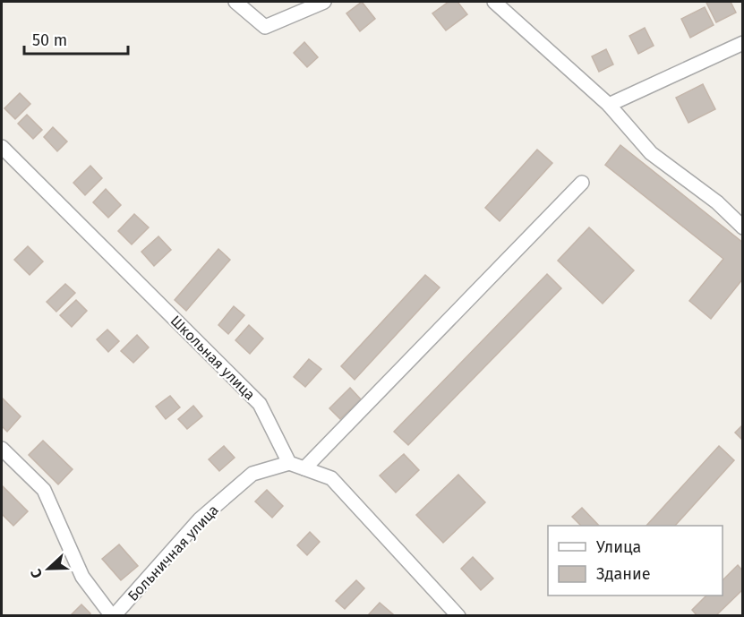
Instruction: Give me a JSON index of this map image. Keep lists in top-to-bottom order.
{
  "streets": {
    "street": ["Школьная улица", "Больничная улица"]
  },
  "crossings": [
    ["Школьная улица", "Больничная улица"]
  ],
  "legend": ["Улица", "Здание"],
  "scale_bar": "50 m",
  "north": "left"
}
